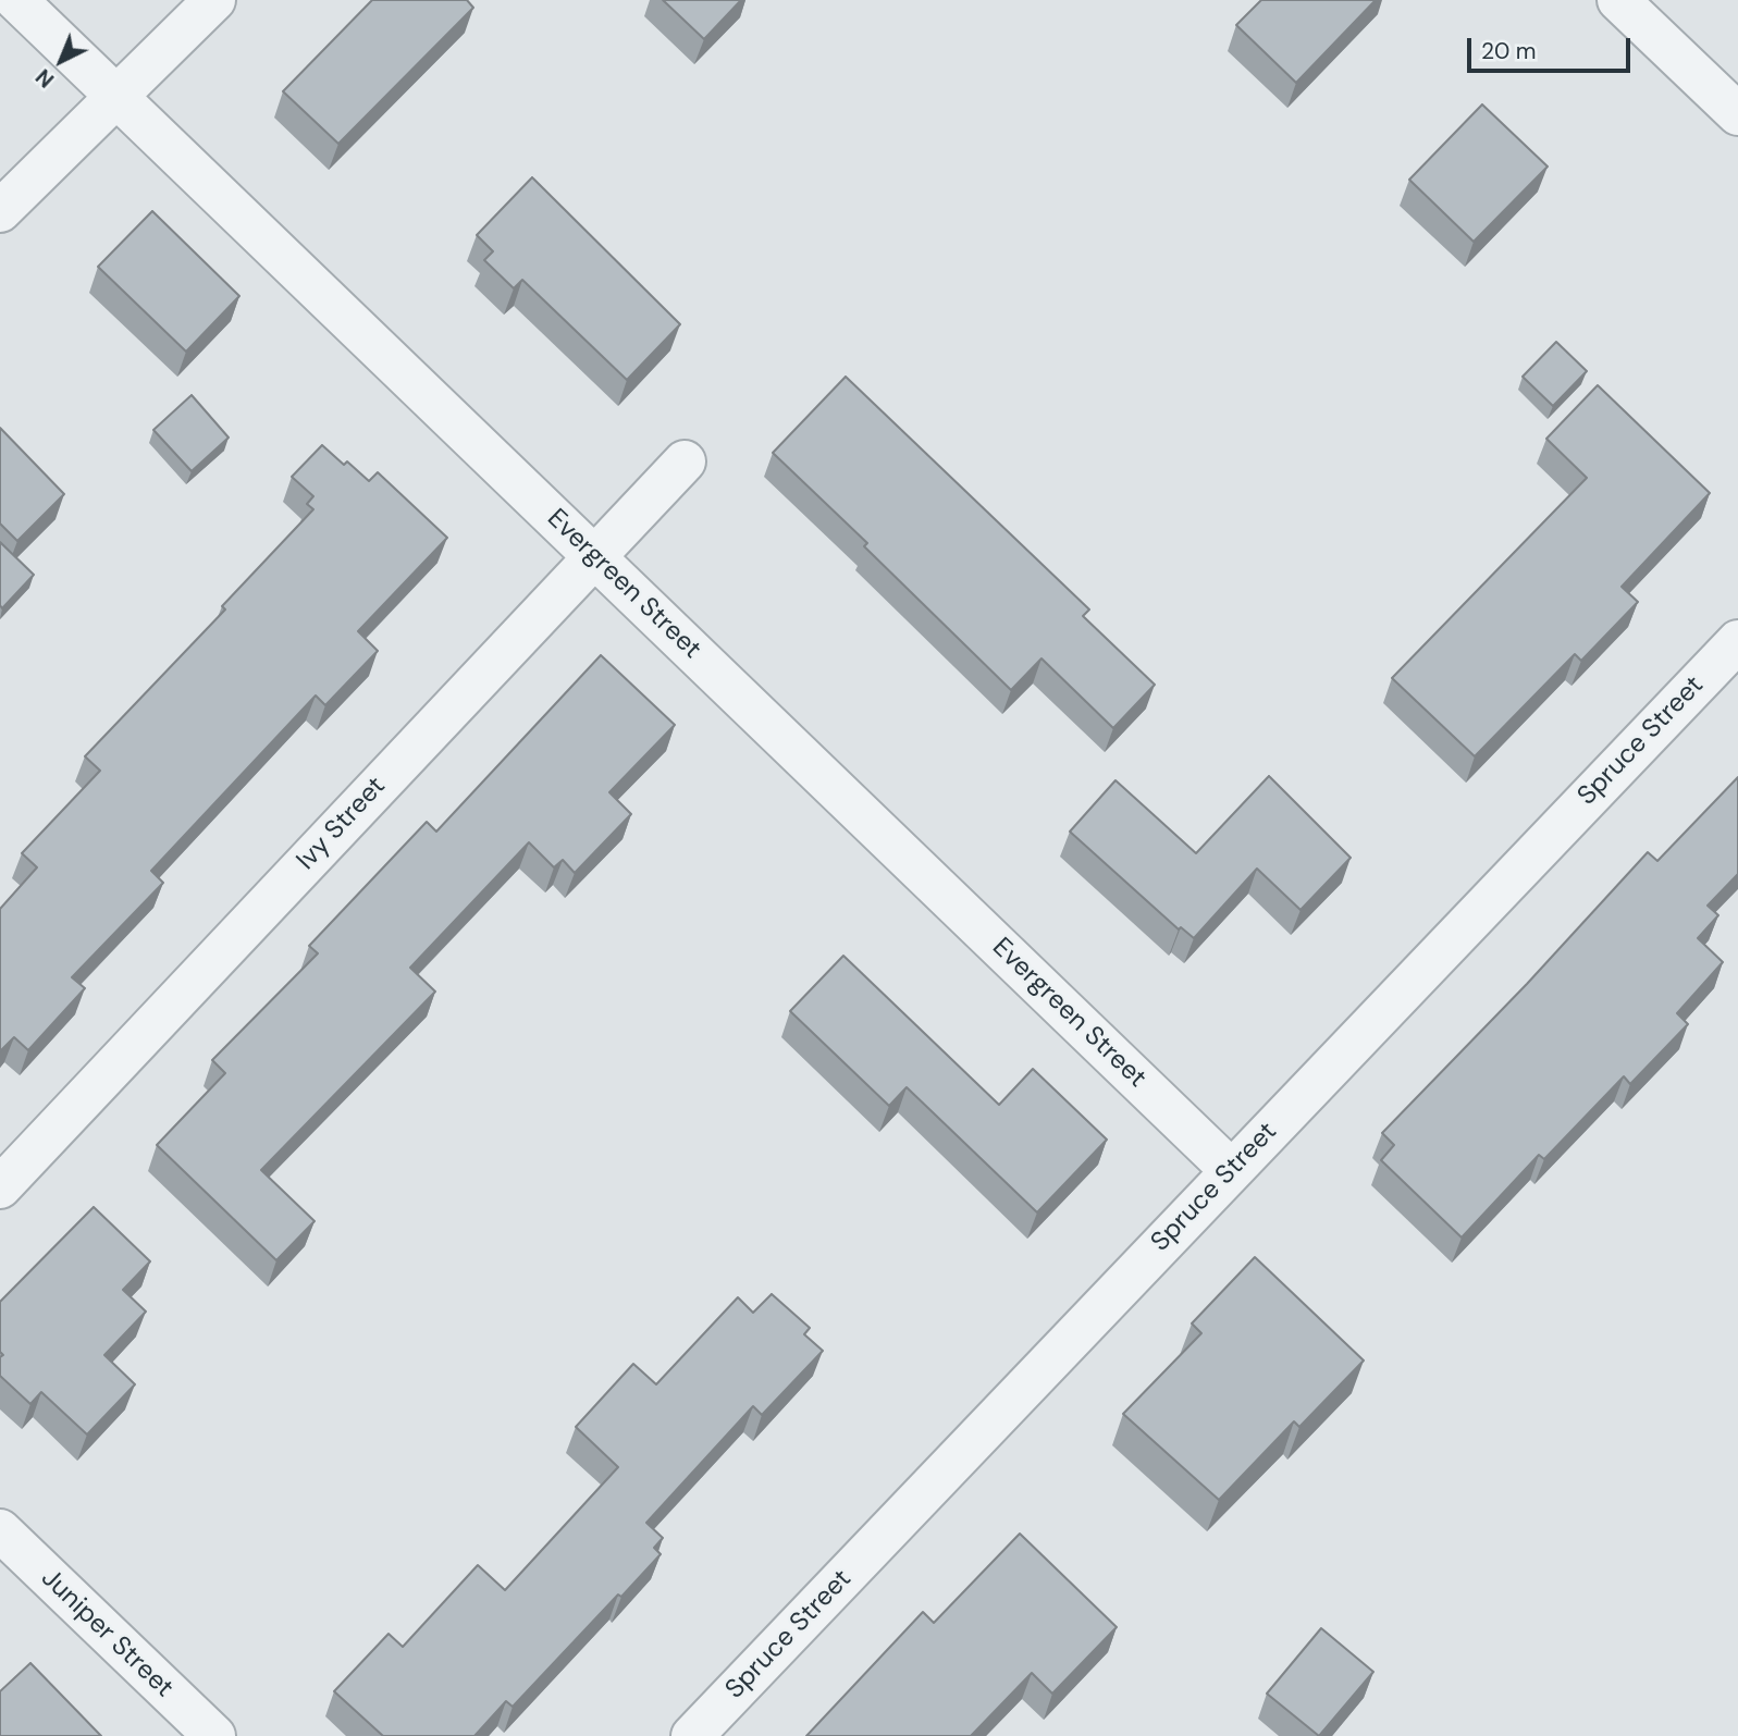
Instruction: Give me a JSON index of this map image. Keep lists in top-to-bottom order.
{
  "streets": {
    "street": [
      "Evergreen Street",
      "Spruce Street",
      "Ivy Street",
      "Juniper Street"
    ]
  },
  "crossings": [
    ["Evergreen Street", "Spruce Street"],
    ["Evergreen Street", "Ivy Street"]
  ],
  "scale_bar": "20 m",
  "north": "bottom left"
}
